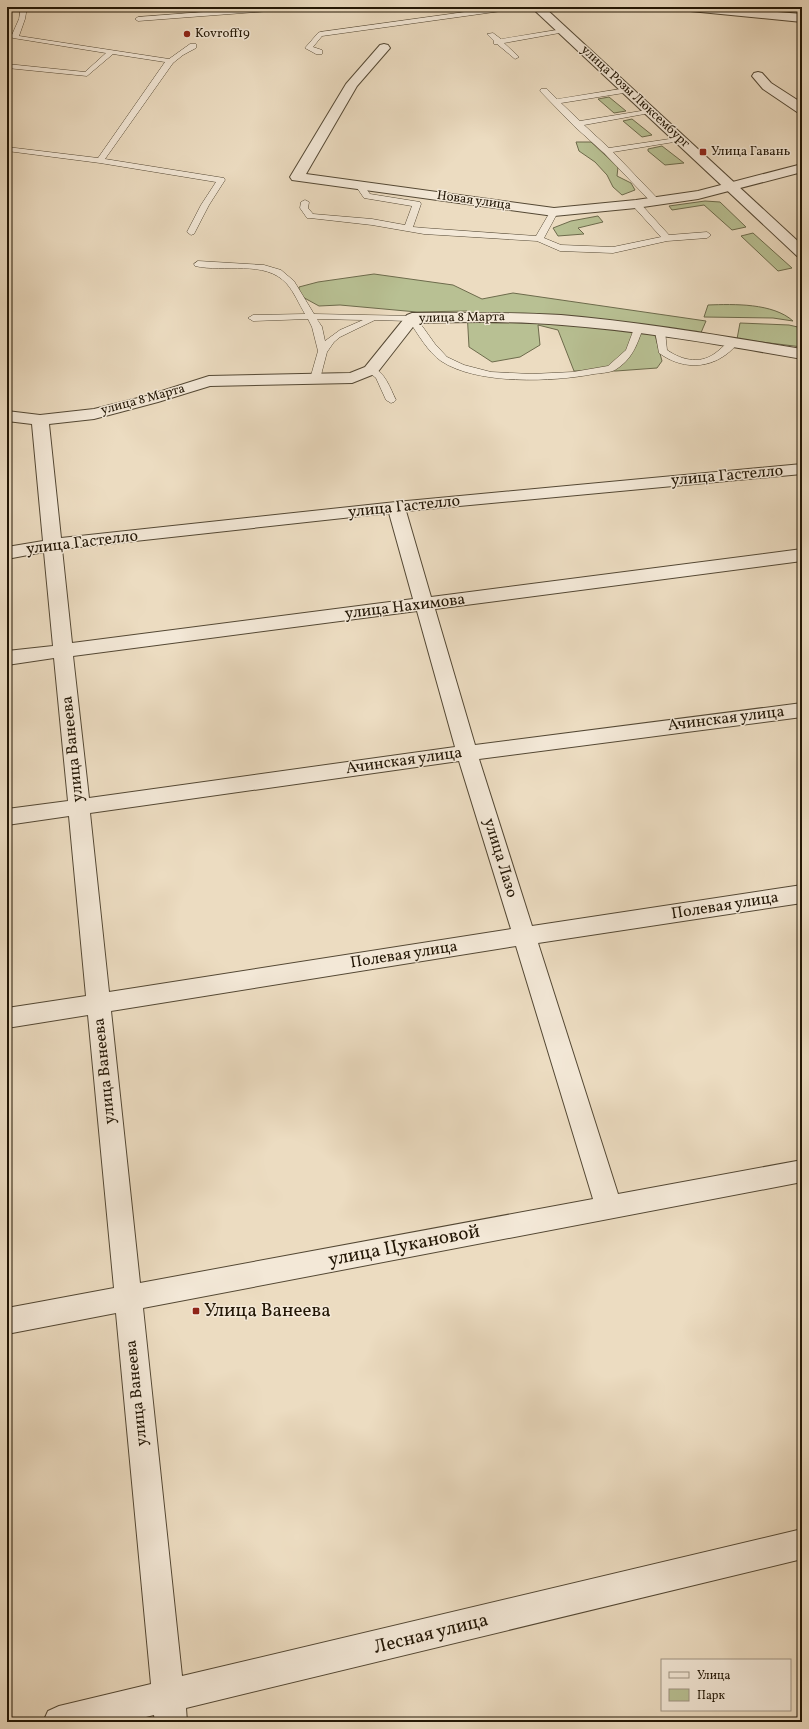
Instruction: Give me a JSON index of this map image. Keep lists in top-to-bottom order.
{
  "streets": {
    "street": [
      "улица Розы Люксембург",
      "Новая улица",
      "улица 8 Марта",
      "улица Гастелло",
      "улица Нахимова",
      "Ачинская улица",
      "улица Ванеева",
      "улица Лазо",
      "Полевая улица",
      "улица Цукановой",
      "Лесная улица"
    ]
  },
  "crossings": [
    ["улица Розы Люксембург", "Новая улица"],
    ["улица 8 Марта", "улица Ванеева"],
    ["улица Гастелло", "улица Ванеева"],
    ["улица Гастелло", "улица Лазо"],
    ["улица Нахимова", "улица Ванеева"],
    ["улица Нахимова", "улица Лазо"],
    ["Ачинская улица", "улица Ванеева"],
    ["Ачинская улица", "улица Лазо"],
    ["улица Ванеева", "Полевая улица"],
    ["улица Ванеева", "улица Цукановой"],
    ["улица Ванеева", "Лесная улица"],
    ["улица Лазо", "Полевая улица"],
    ["улица Лазо", "улица Цукановой"]
  ],
  "places": {
    "other": ["Kovroff19"],
    "transit": ["Улица Гавань", "Улица Ванеева"]
  },
  "legend": ["Улица", "Парк"]
}
